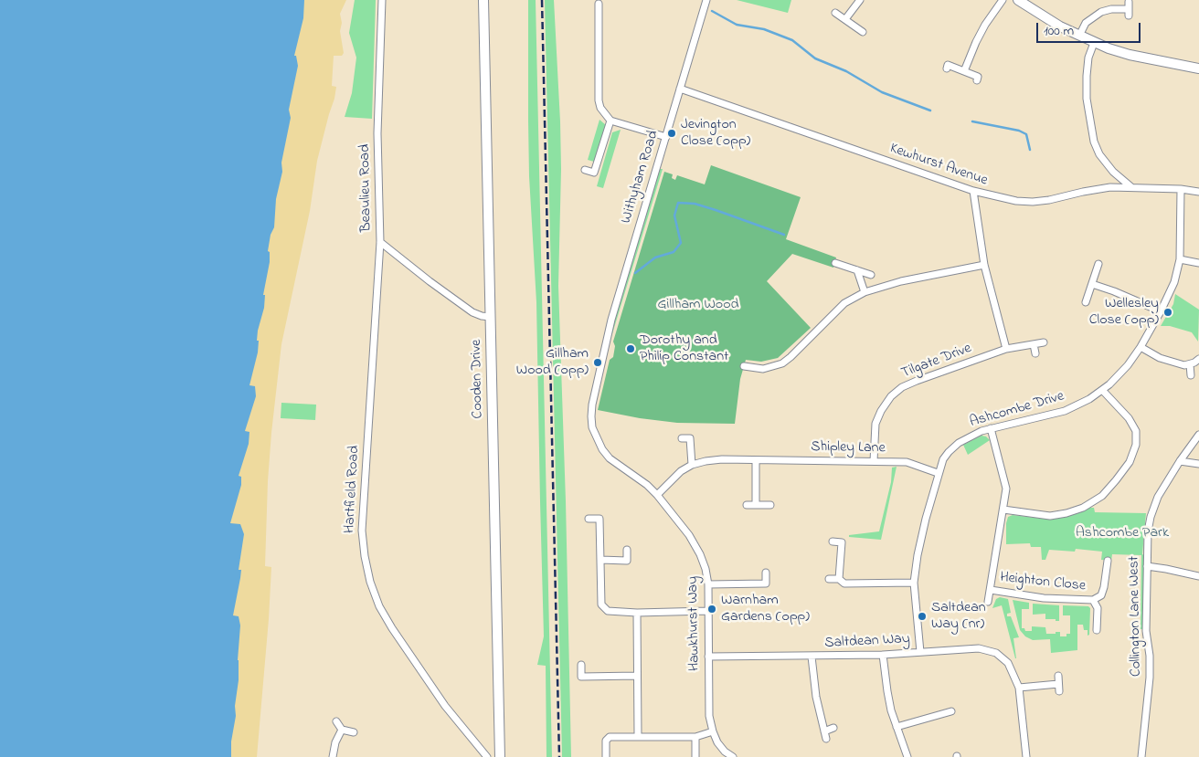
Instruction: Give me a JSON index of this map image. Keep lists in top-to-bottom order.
{
  "streets": {
    "main road": ["Cooden Drive"],
    "street": [
      "Kewhurst Avenue",
      "Withyham Road",
      "Beaulieu Road",
      "Tilgate Drive",
      "Ashcombe Drive",
      "Shipley Lane",
      "Hartfield Road",
      "Heighton Close",
      "Collington Lane West",
      "Hawkhurst Way",
      "Saltdean Way"
    ]
  },
  "crossings": [
    ["Kewhurst Avenue", "Withyham Road"],
    ["Kewhurst Avenue", "Ashcombe Drive"],
    ["Withyham Road", "Hawkhurst Way"],
    ["Beaulieu Road", "Cooden Drive"],
    ["Beaulieu Road", "Hartfield Road"],
    ["Tilgate Drive", "Shipley Lane"],
    ["Ashcombe Drive", "Shipley Lane"],
    ["Ashcombe Drive", "Saltdean Way"],
    ["Shipley Lane", "Hawkhurst Way"],
    ["Hawkhurst Way", "Saltdean Way"]
  ],
  "parks": ["Gillham Wood", "Ashcombe Park"],
  "places": [
    "Jevington Close (opp)",
    "Wellesley Close (opp)",
    "Dorothy and Philip Constant",
    "Gillham Wood (opp)",
    "Warnham Gardens (opp)",
    "Saltdean Way (nr)"
  ],
  "scale_bar": "100 m"
}
